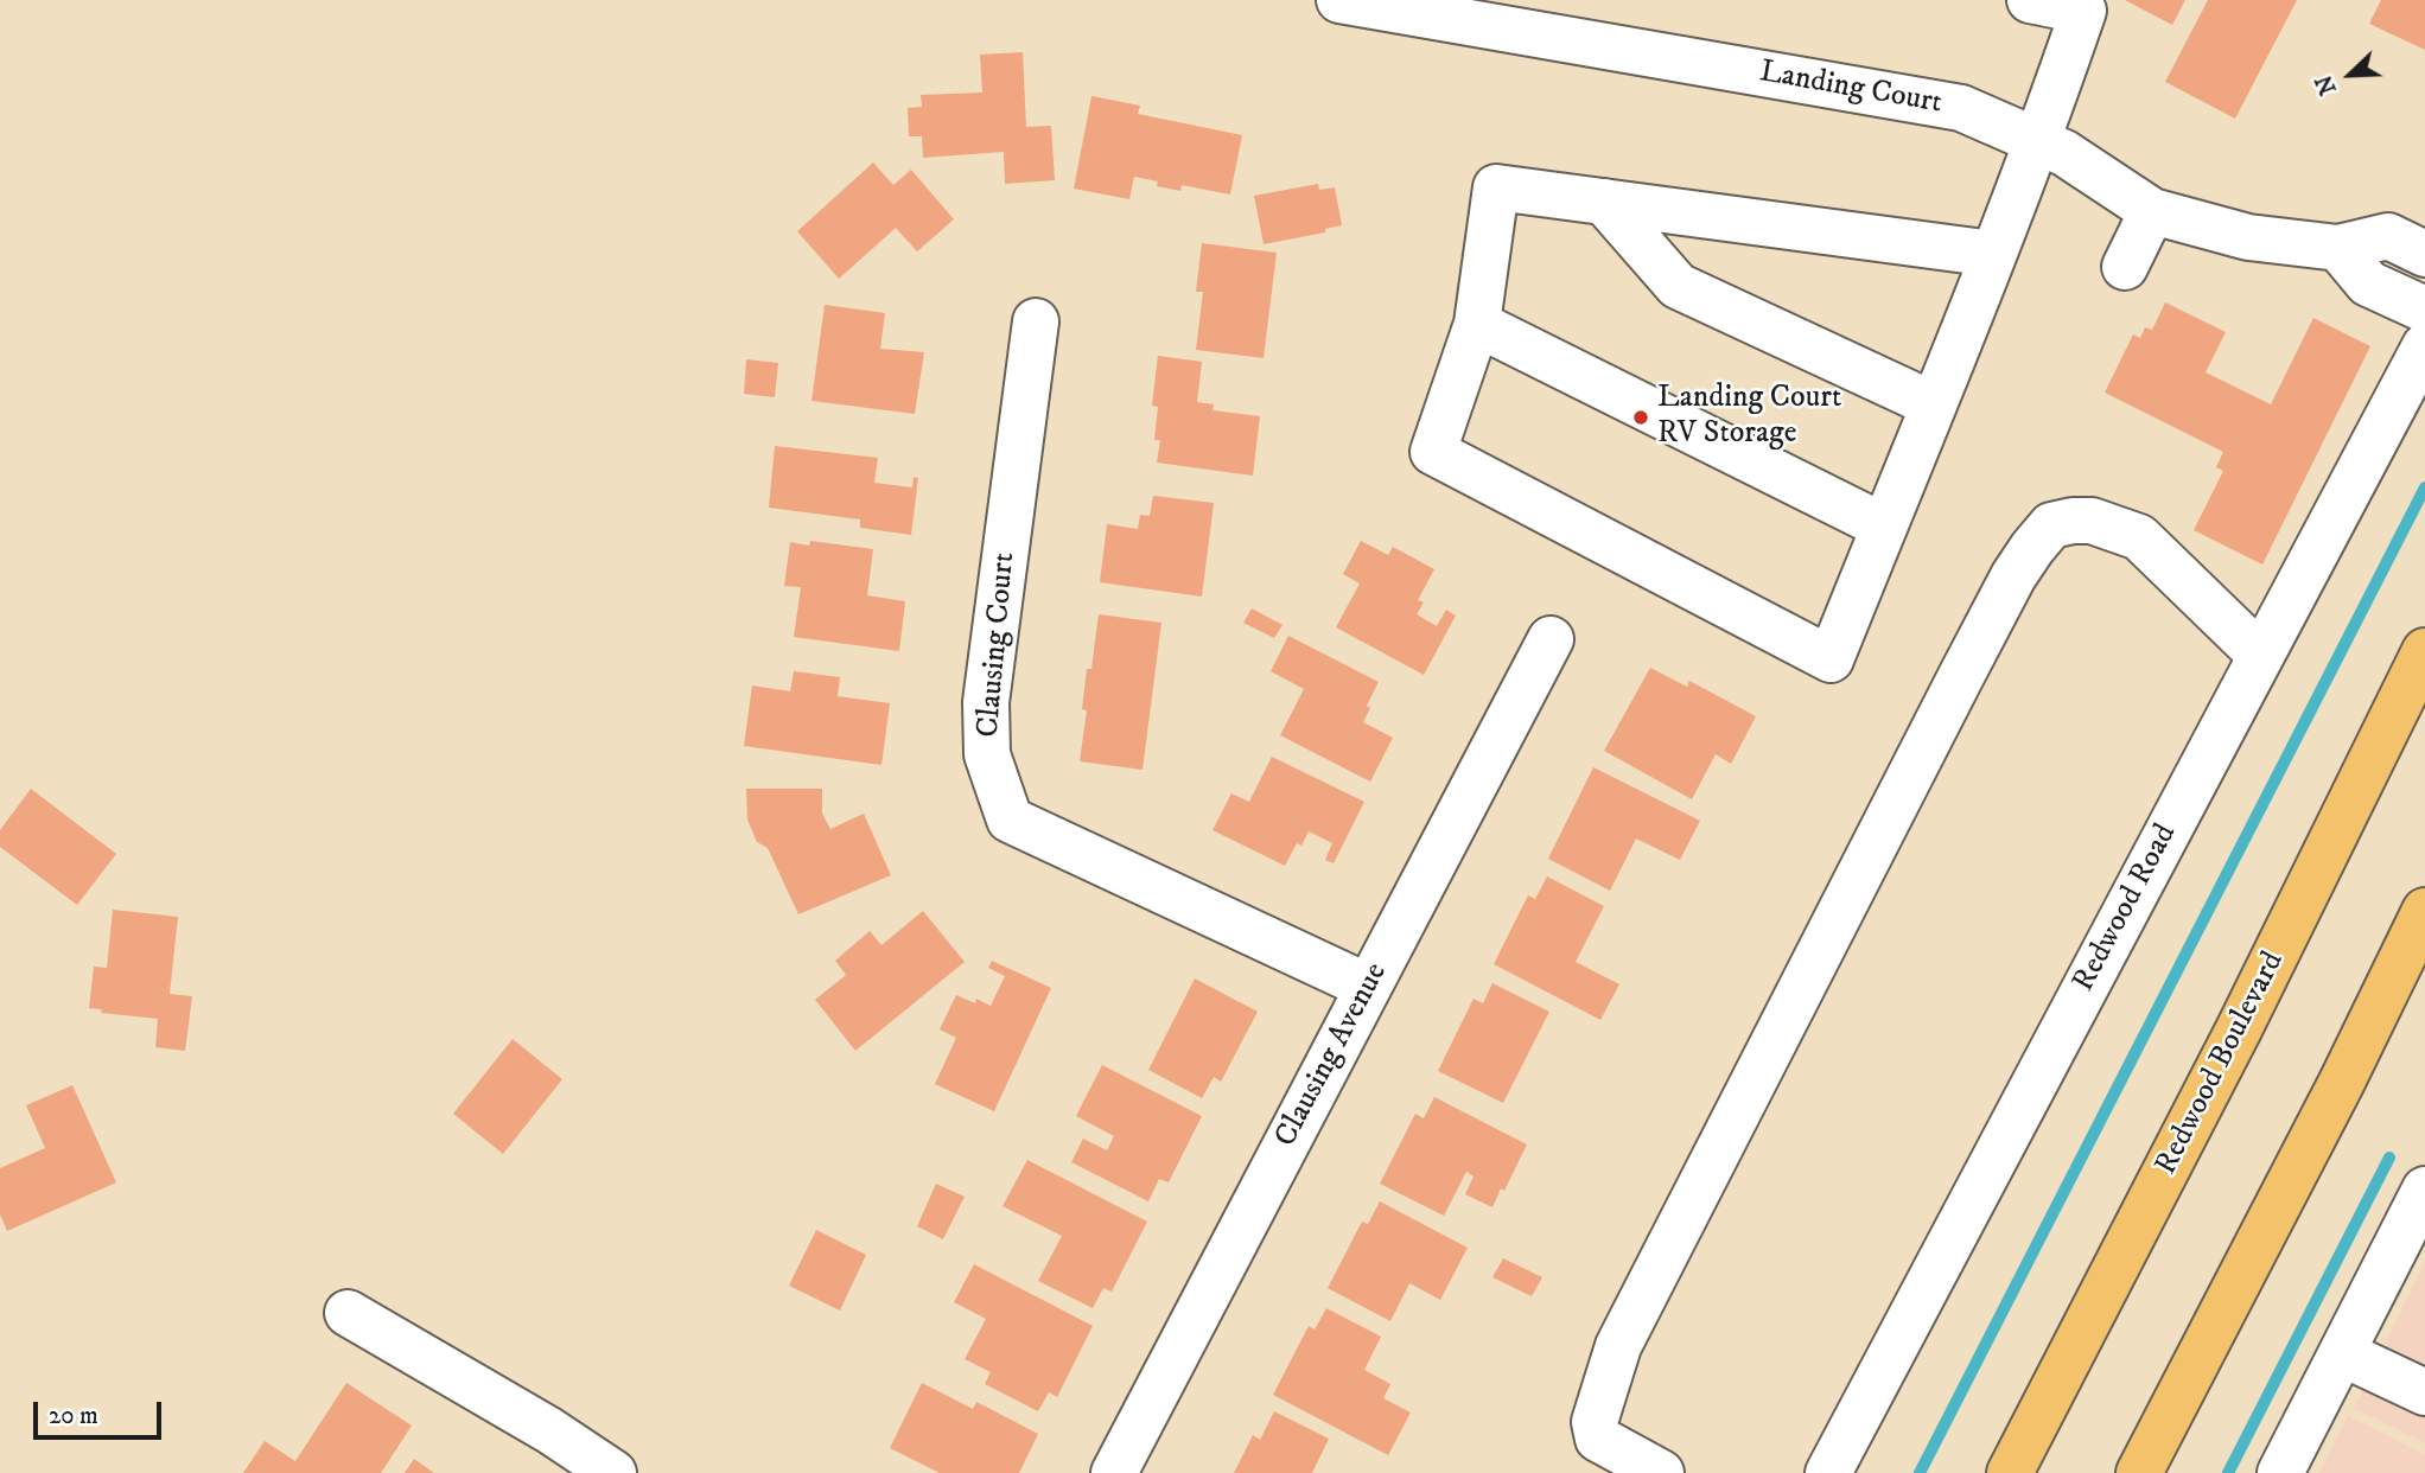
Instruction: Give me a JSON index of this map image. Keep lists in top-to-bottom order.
{
  "streets": {
    "main road": ["Redwood Boulevard"],
    "street": [
      "Landing Court",
      "Clausing Court",
      "Redwood Road",
      "Clausing Avenue"
    ]
  },
  "crossings": [
    ["Clausing Court", "Clausing Avenue"]
  ],
  "places": ["Landing Court RV Storage"],
  "scale_bar": "20 m",
  "north": "bottom left"
}
